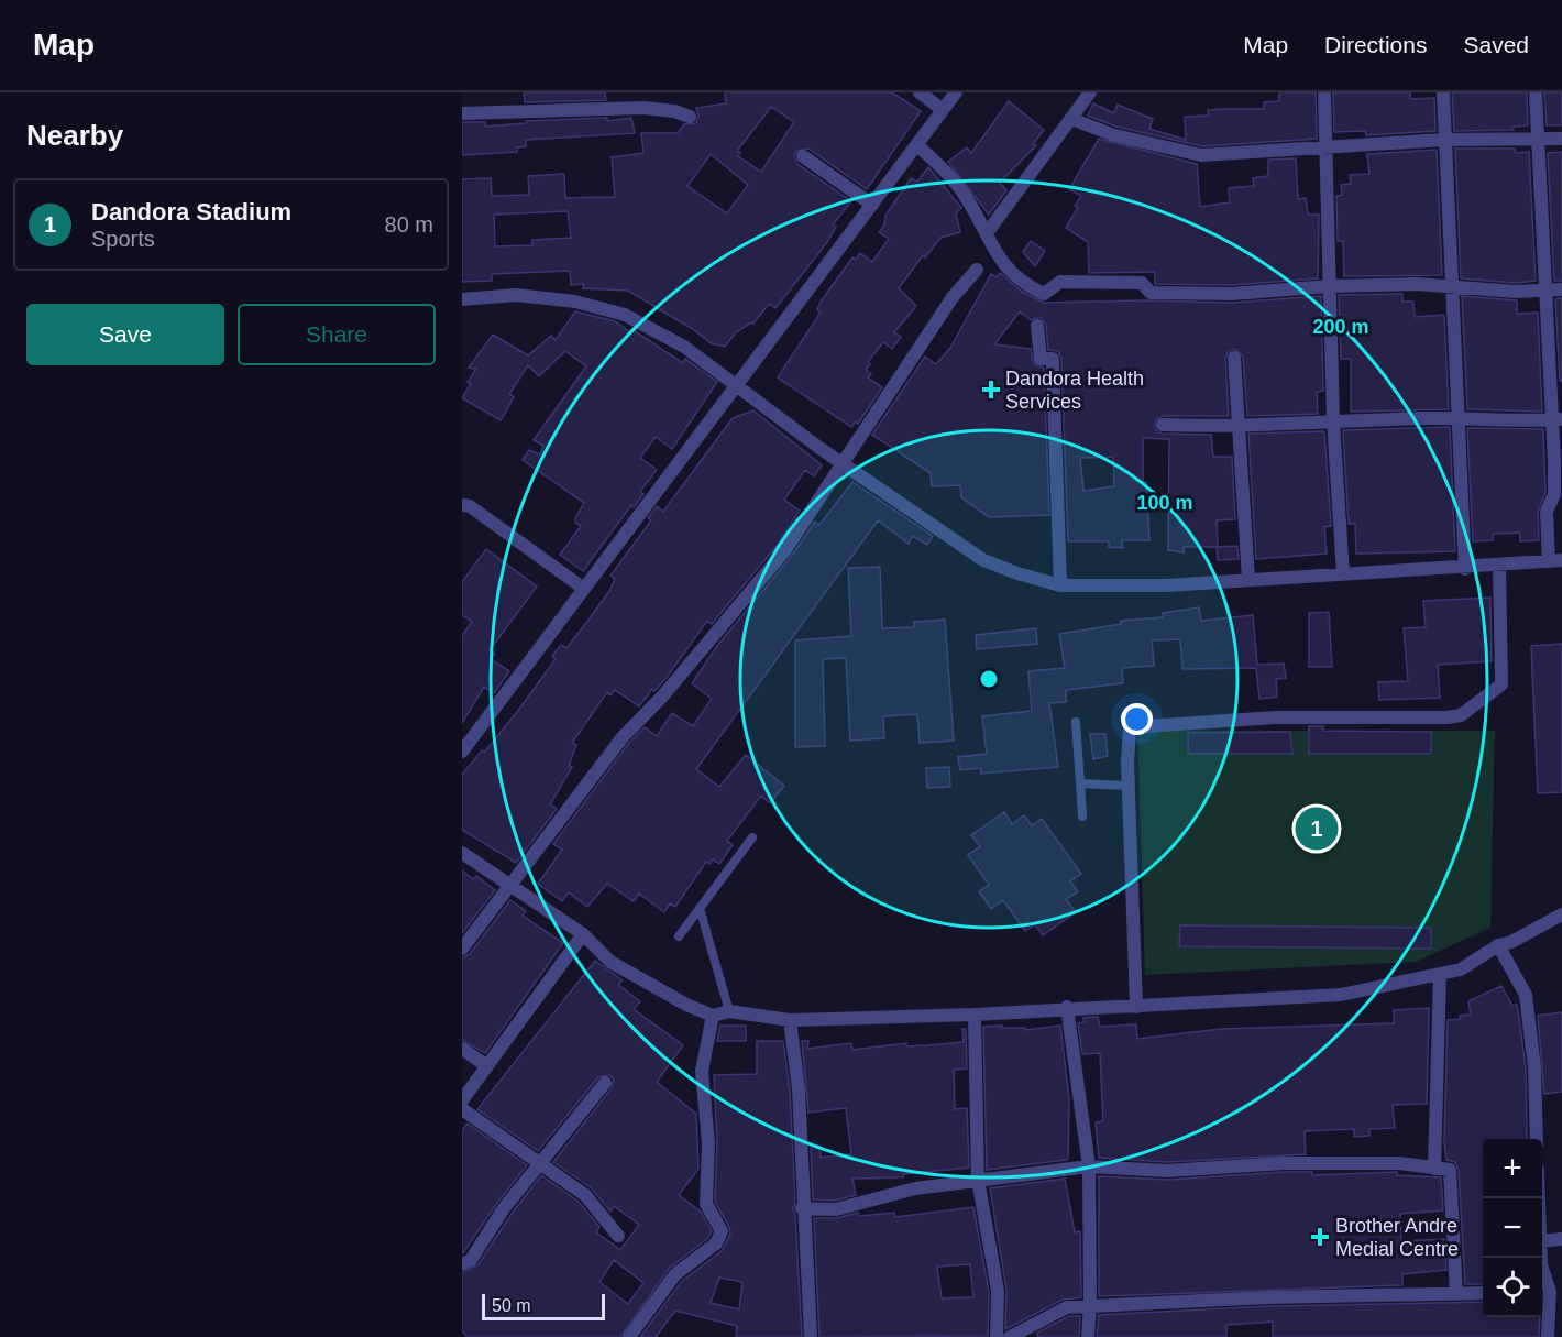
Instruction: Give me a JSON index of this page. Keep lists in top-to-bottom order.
{
  "places": {
    "health": ["Dandora Health Services", "Brother Andre Medial Centre"]
  },
  "scale_bar": "50 m",
  "page": {
    "header": "Map",
    "nav": ["Map", "Directions", "Saved"],
    "heading": "Nearby",
    "list": [
      {
        "mark": "1",
        "name": "Dandora Stadium",
        "note": "Sports",
        "value": "80 m"
      }
    ],
    "buttons": ["Save", "Share"],
    "pins": "1",
    "map_buttons": ["+", "−"],
    "scale": "50 m"
  },
  "rings": ["200 m", "100 m"]
}
